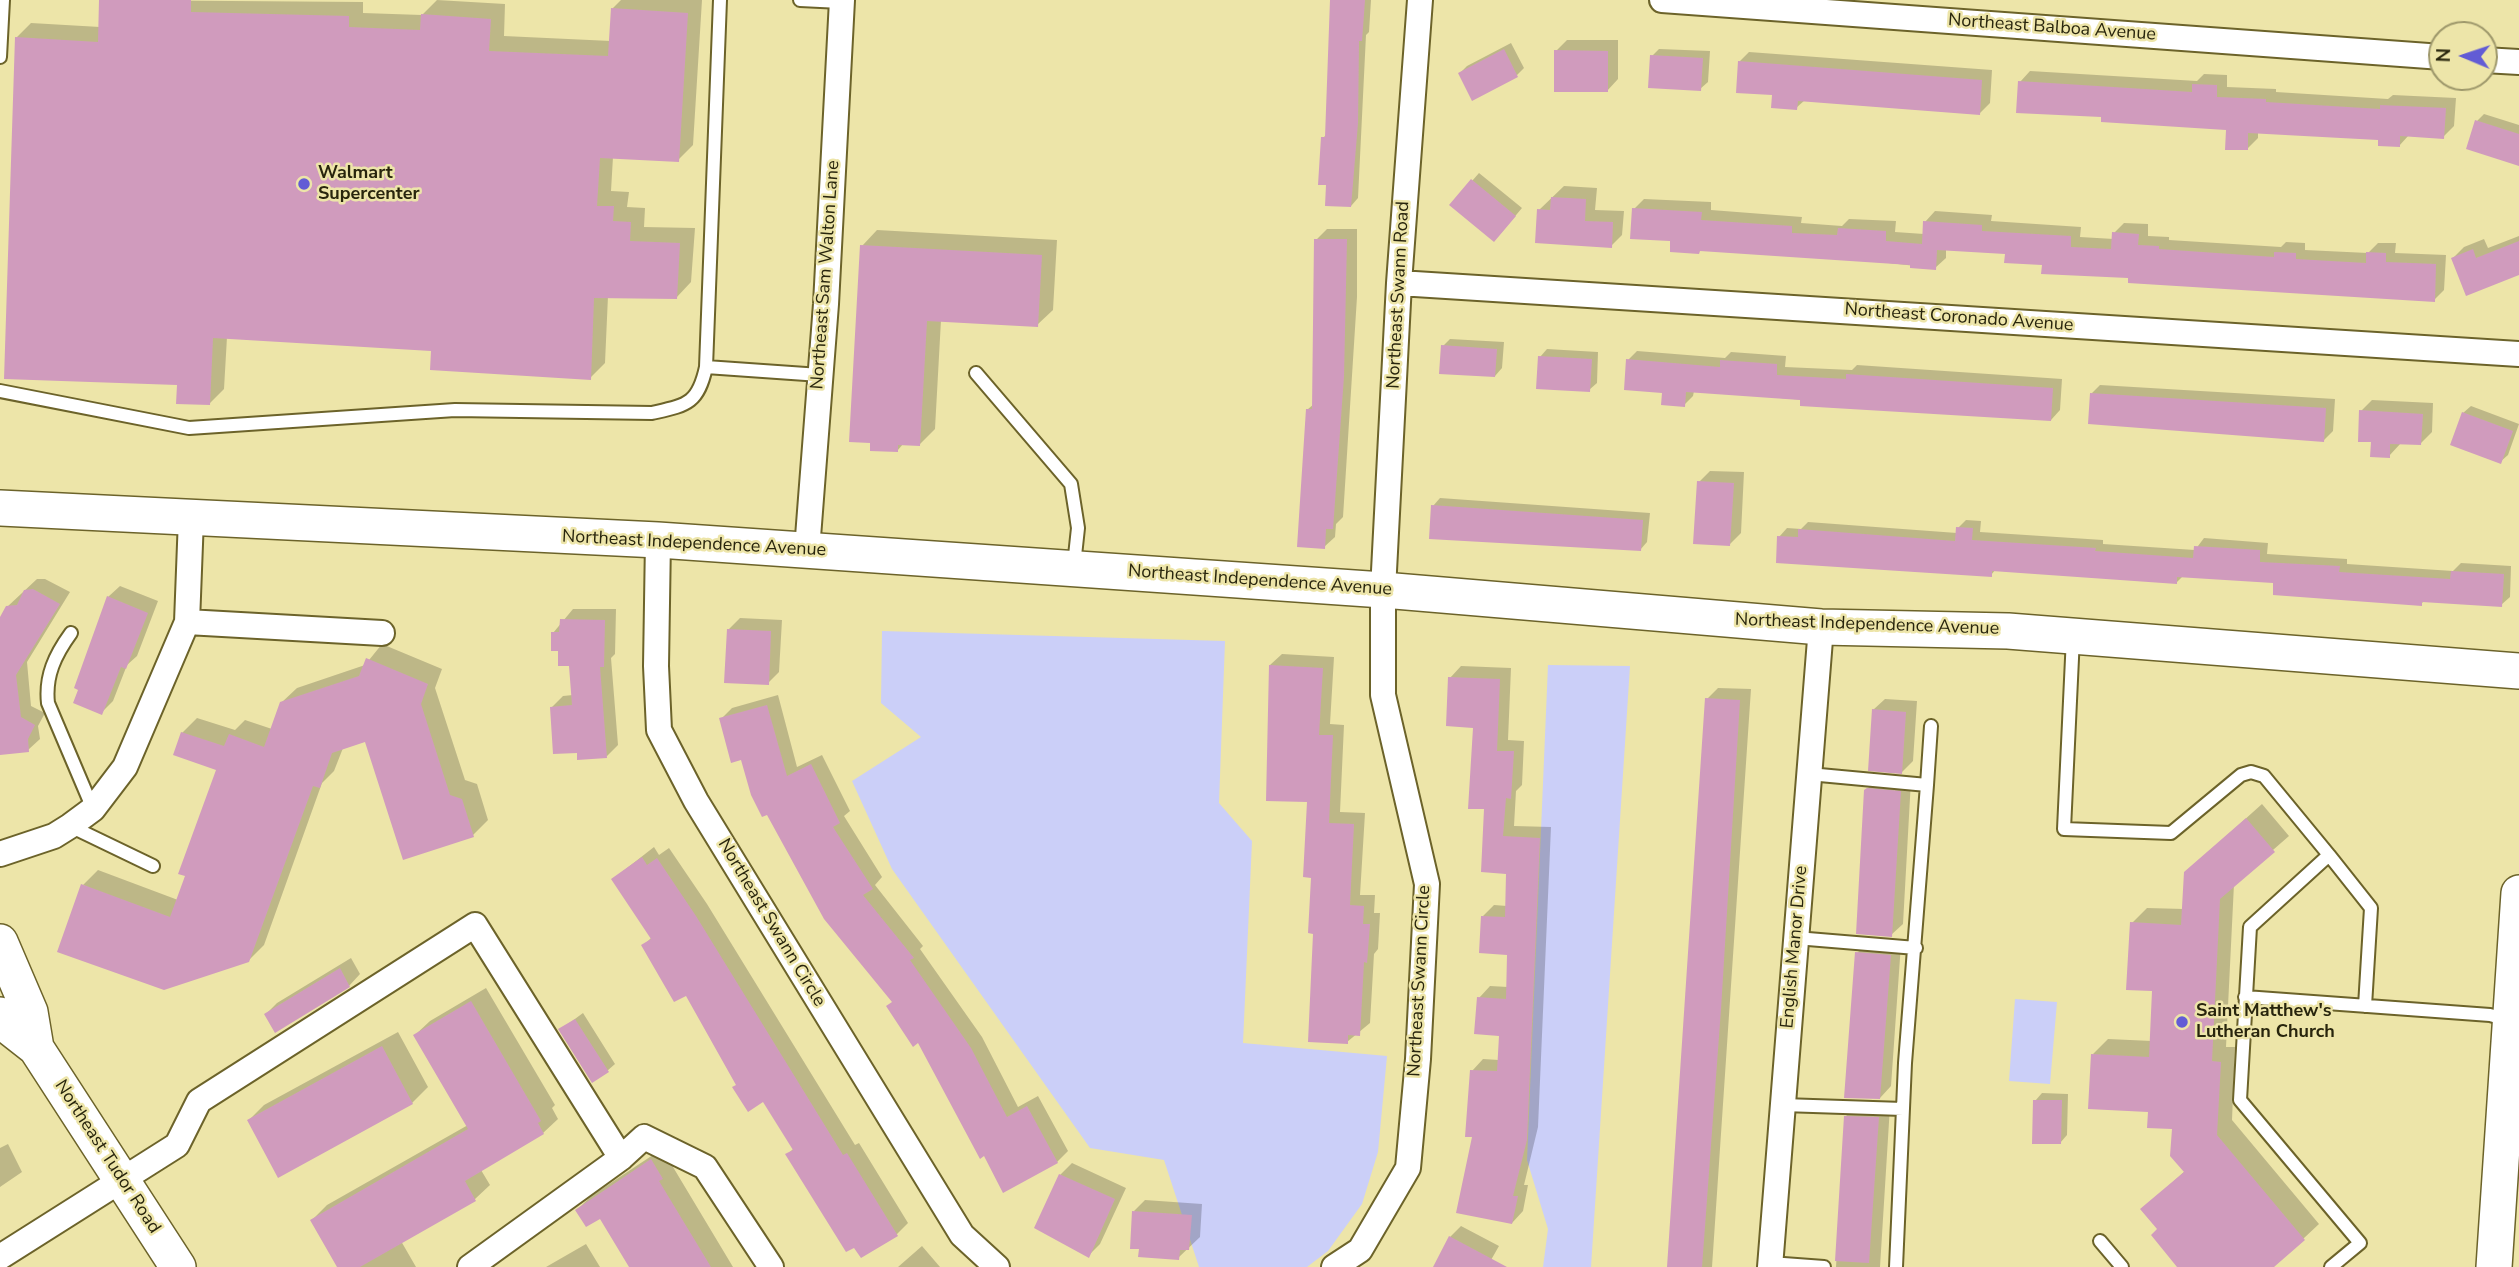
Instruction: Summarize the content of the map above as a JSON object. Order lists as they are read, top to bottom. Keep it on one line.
{"streets":{"street":["Northeast Balboa Avenue","Northeast Sam Walton Lane","Northeast Swann Road","Northeast Coronado Avenue","Northeast Independence Avenue","Northeast Swann Circle","English Manor Drive","Northeast Tudor Road"]},"crossings":[["Northeast Sam Walton Lane","Northeast Independence Avenue"],["Northeast Swann Road","Northeast Coronado Avenue"],["Northeast Swann Road","Northeast Independence Avenue"],["Northeast Swann Road","Northeast Swann Circle"],["Northeast Independence Avenue","Northeast Swann Circle"],["Northeast Independence Avenue","English Manor Drive"]],"places":["Walmart Supercenter","Saint Matthew's Lutheran Church"],"north":"left"}
